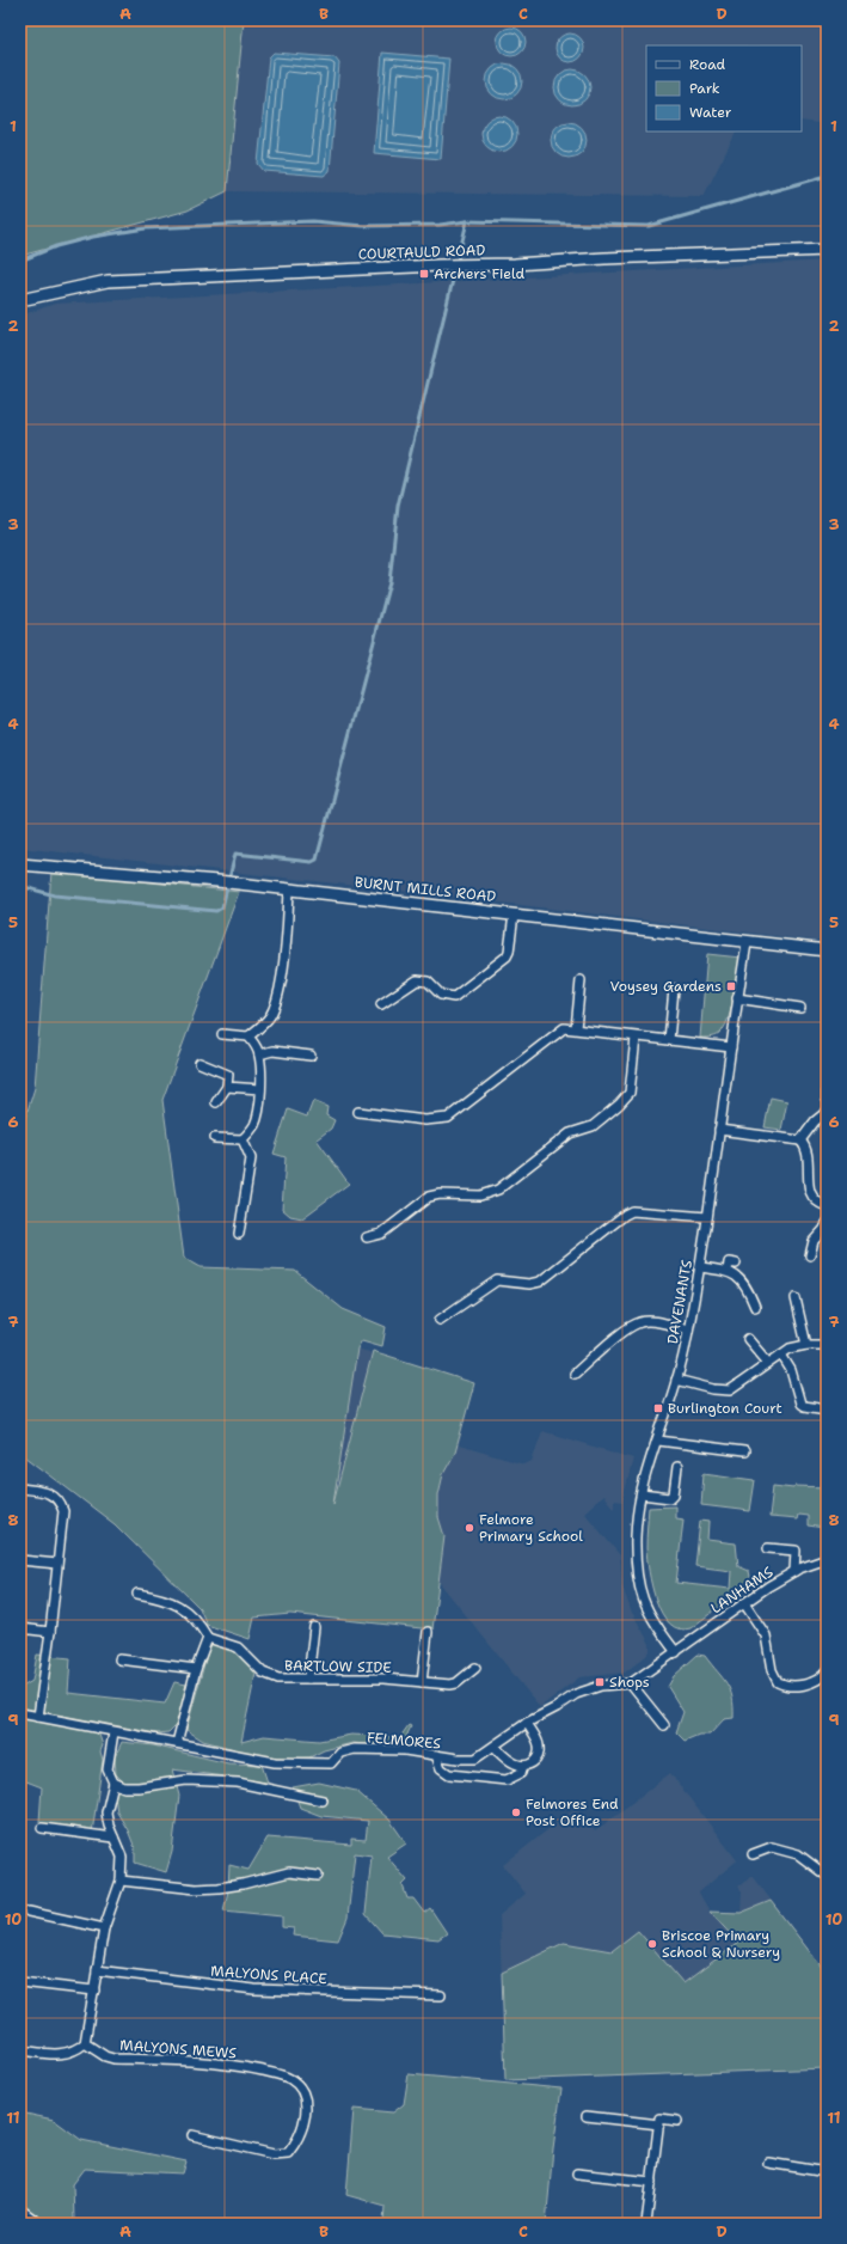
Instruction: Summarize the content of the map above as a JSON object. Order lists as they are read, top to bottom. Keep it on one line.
{"streets":{"street":["COURTAULD ROAD","BURNT MILLS ROAD","DAVENANTS","LANHAMS","BARTLOW SIDE","FELMORES","MALYONS PLACE","MALYONS MEWS"]},"crossings":[["BURNT MILLS ROAD","DAVENANTS"],["DAVENANTS","LANHAMS"],["DAVENANTS","FELMORES"],["LANHAMS","FELMORES"]],"places":{"transit":["Archers Field","Voysey Gardens","Burlington Court","Shops"],"other":["Felmore Primary School","Felmores End Post Office","Briscoe Primary School & Nursery"]},"legend":["Road","Park","Water"],"grid":{"columns":["A","B","C","D"],"rows":["1","2","3","4","5","6","7","8","9","10","11"]}}
